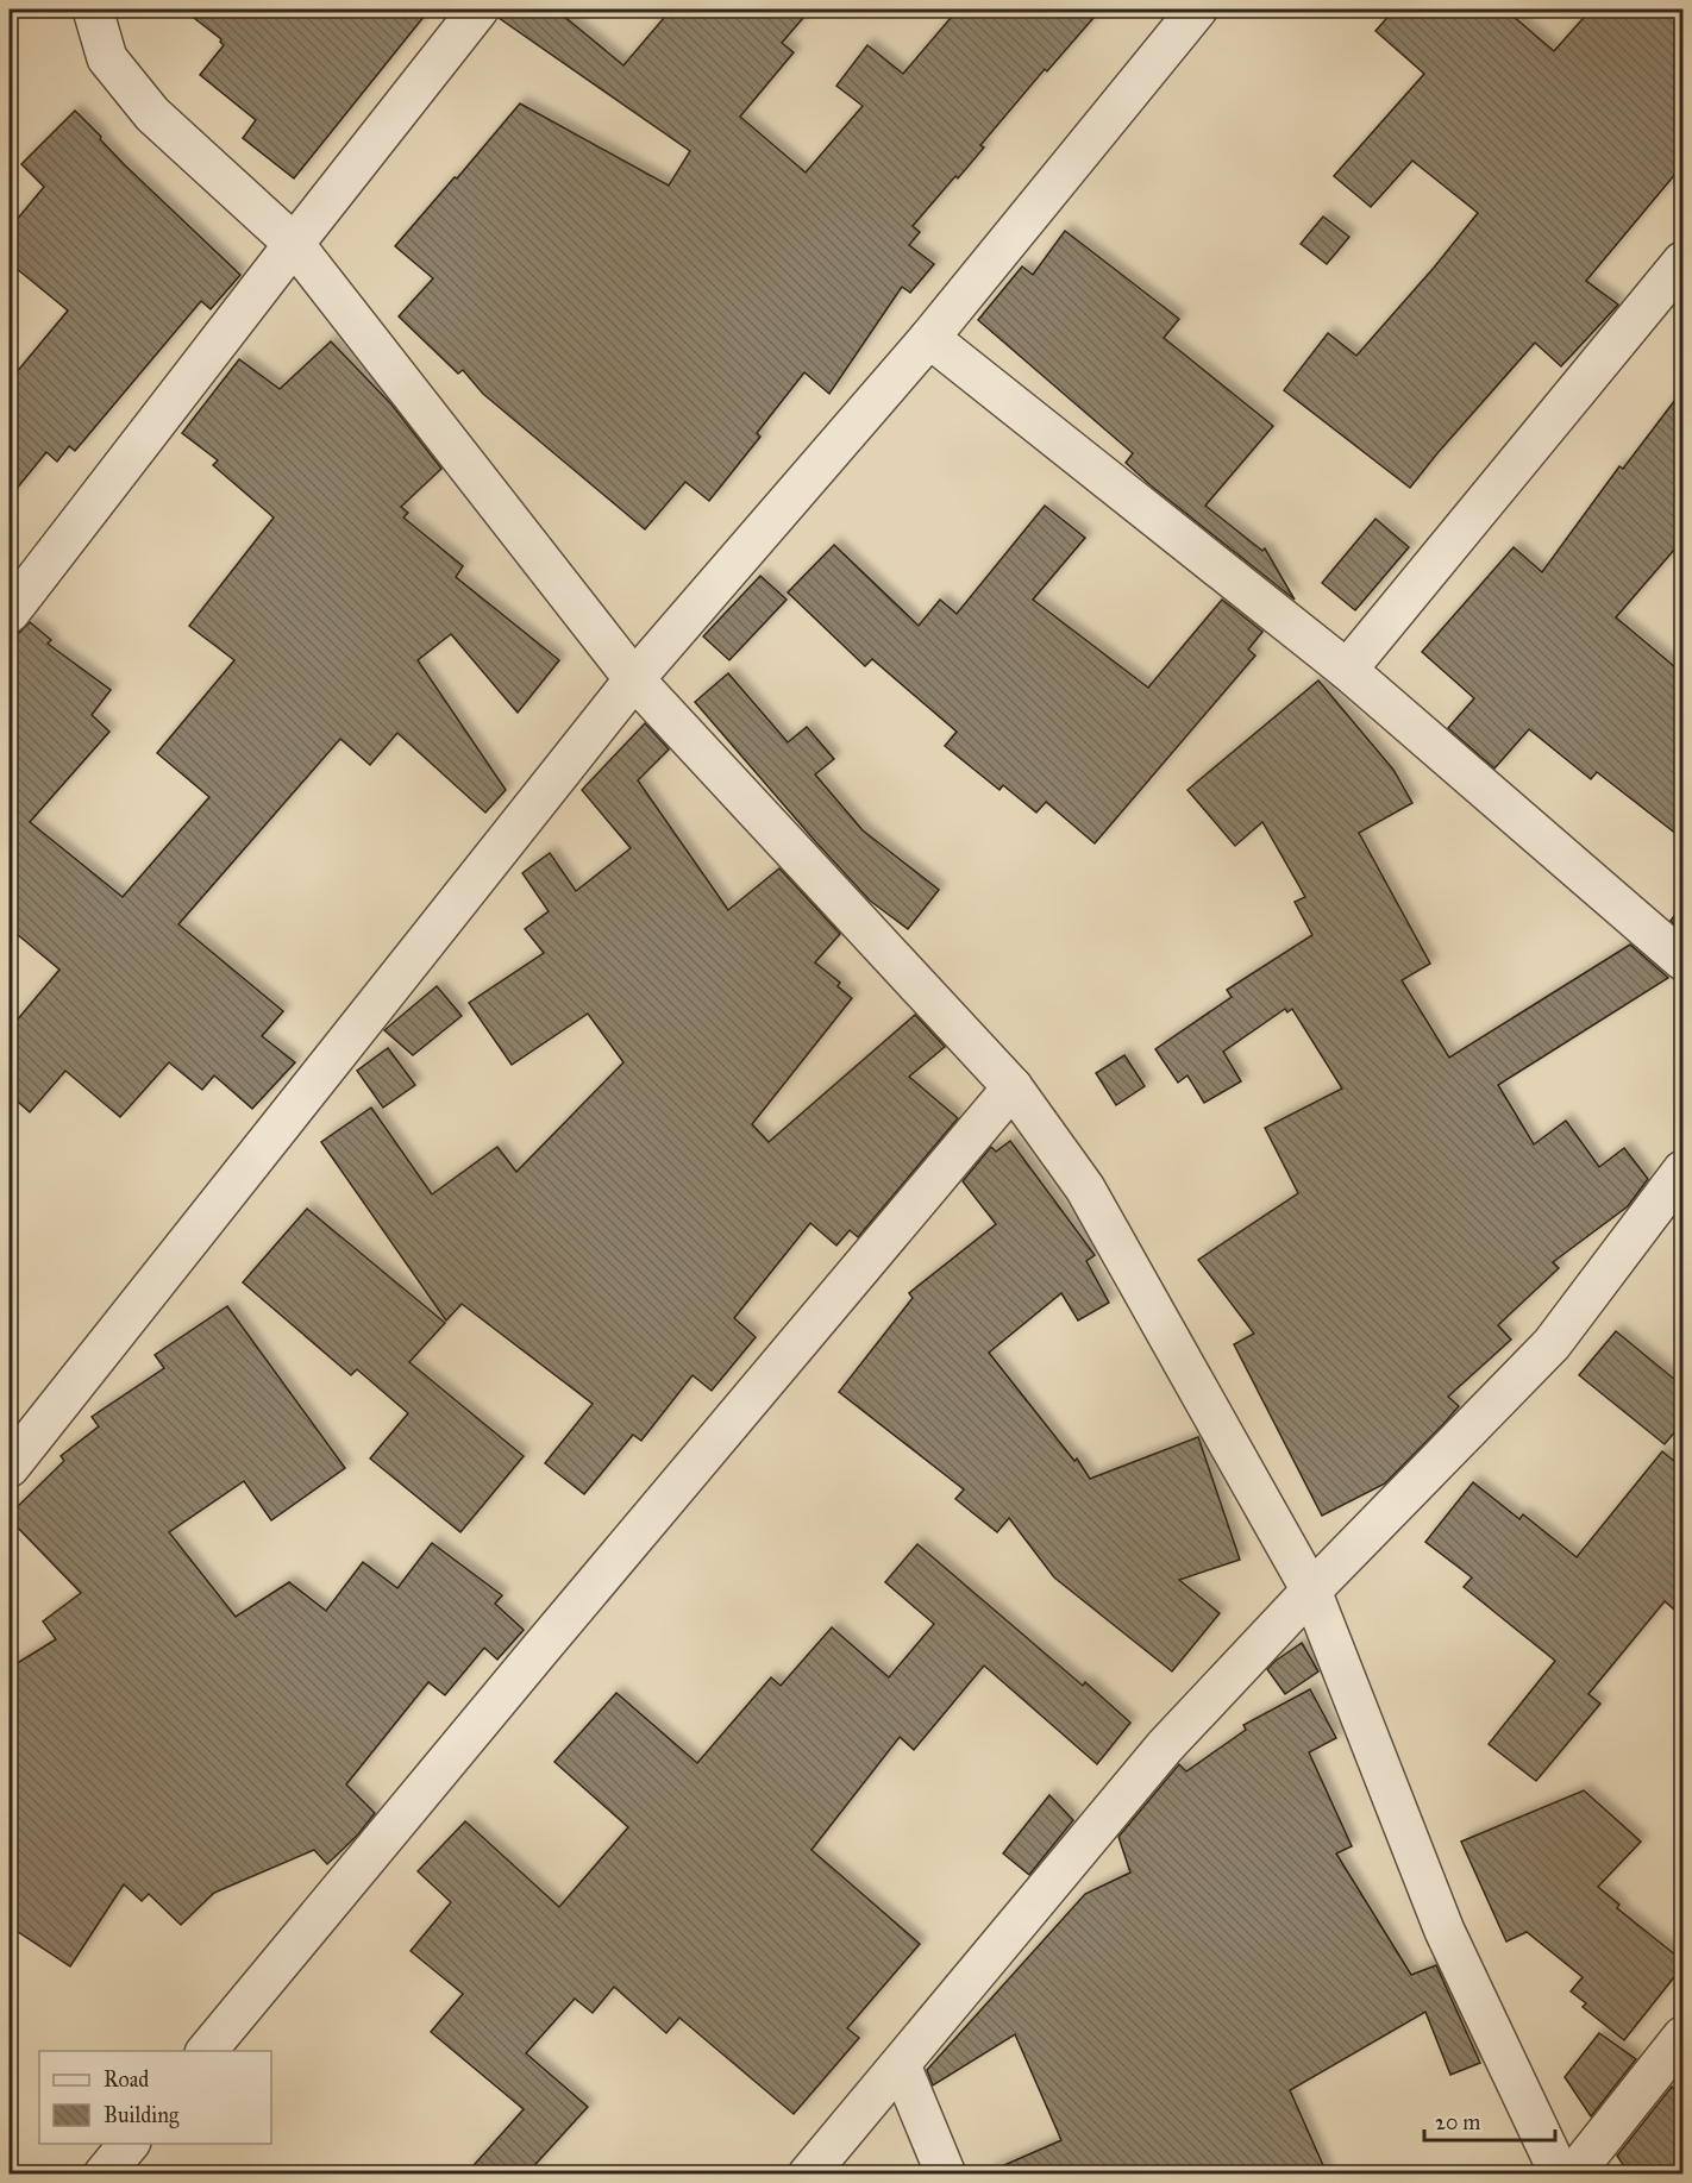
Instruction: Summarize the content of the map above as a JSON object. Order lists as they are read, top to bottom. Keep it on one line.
{"legend":["Road","Building"],"scale_bar":"20 m"}
